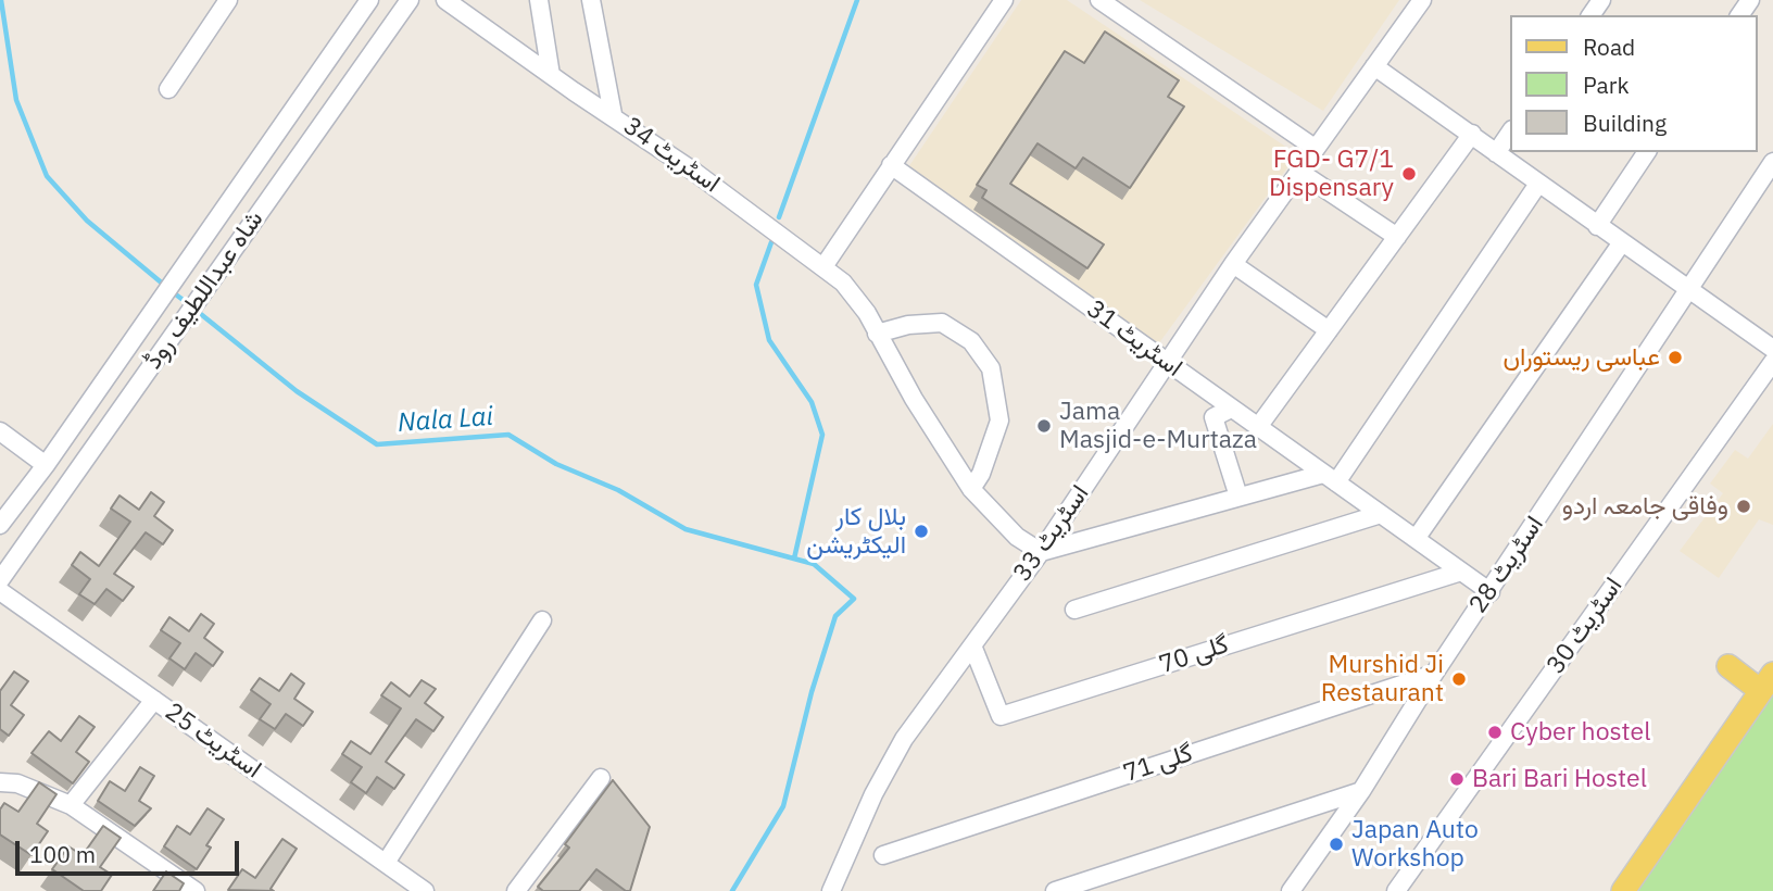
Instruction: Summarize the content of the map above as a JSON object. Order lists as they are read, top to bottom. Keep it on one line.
{"streets":{"street":["اسٹریٹ 34","شاہ عبداللطیف روڈ","اسٹریٹ 31","اسٹریٹ 33","اسٹریٹ 28","اسٹریٹ 30","گلی 70","اسٹریٹ 25","گلی 71"]},"crossings":[["اسٹریٹ 34","اسٹریٹ 33"],["اسٹریٹ 31","اسٹریٹ 33"],["اسٹریٹ 31","اسٹریٹ 28"],["اسٹریٹ 31","گلی 70"],["اسٹریٹ 33","گلی 70"],["اسٹریٹ 28","گلی 71"]],"water":["Nala Lai"],"places":["FGD- G7/1 Dispensary","عباسی ریستوراں","Jama Masjid-e-Murtaza","وفاقی جامعہ اردو","بلال کار الیکٹریشن","Murshid Ji Restaurant","Cyber hostel","Bari Bari Hostel","Japan Auto Workshop"],"legend":["Road","Park","Building"],"scale_bar":"100 m"}
